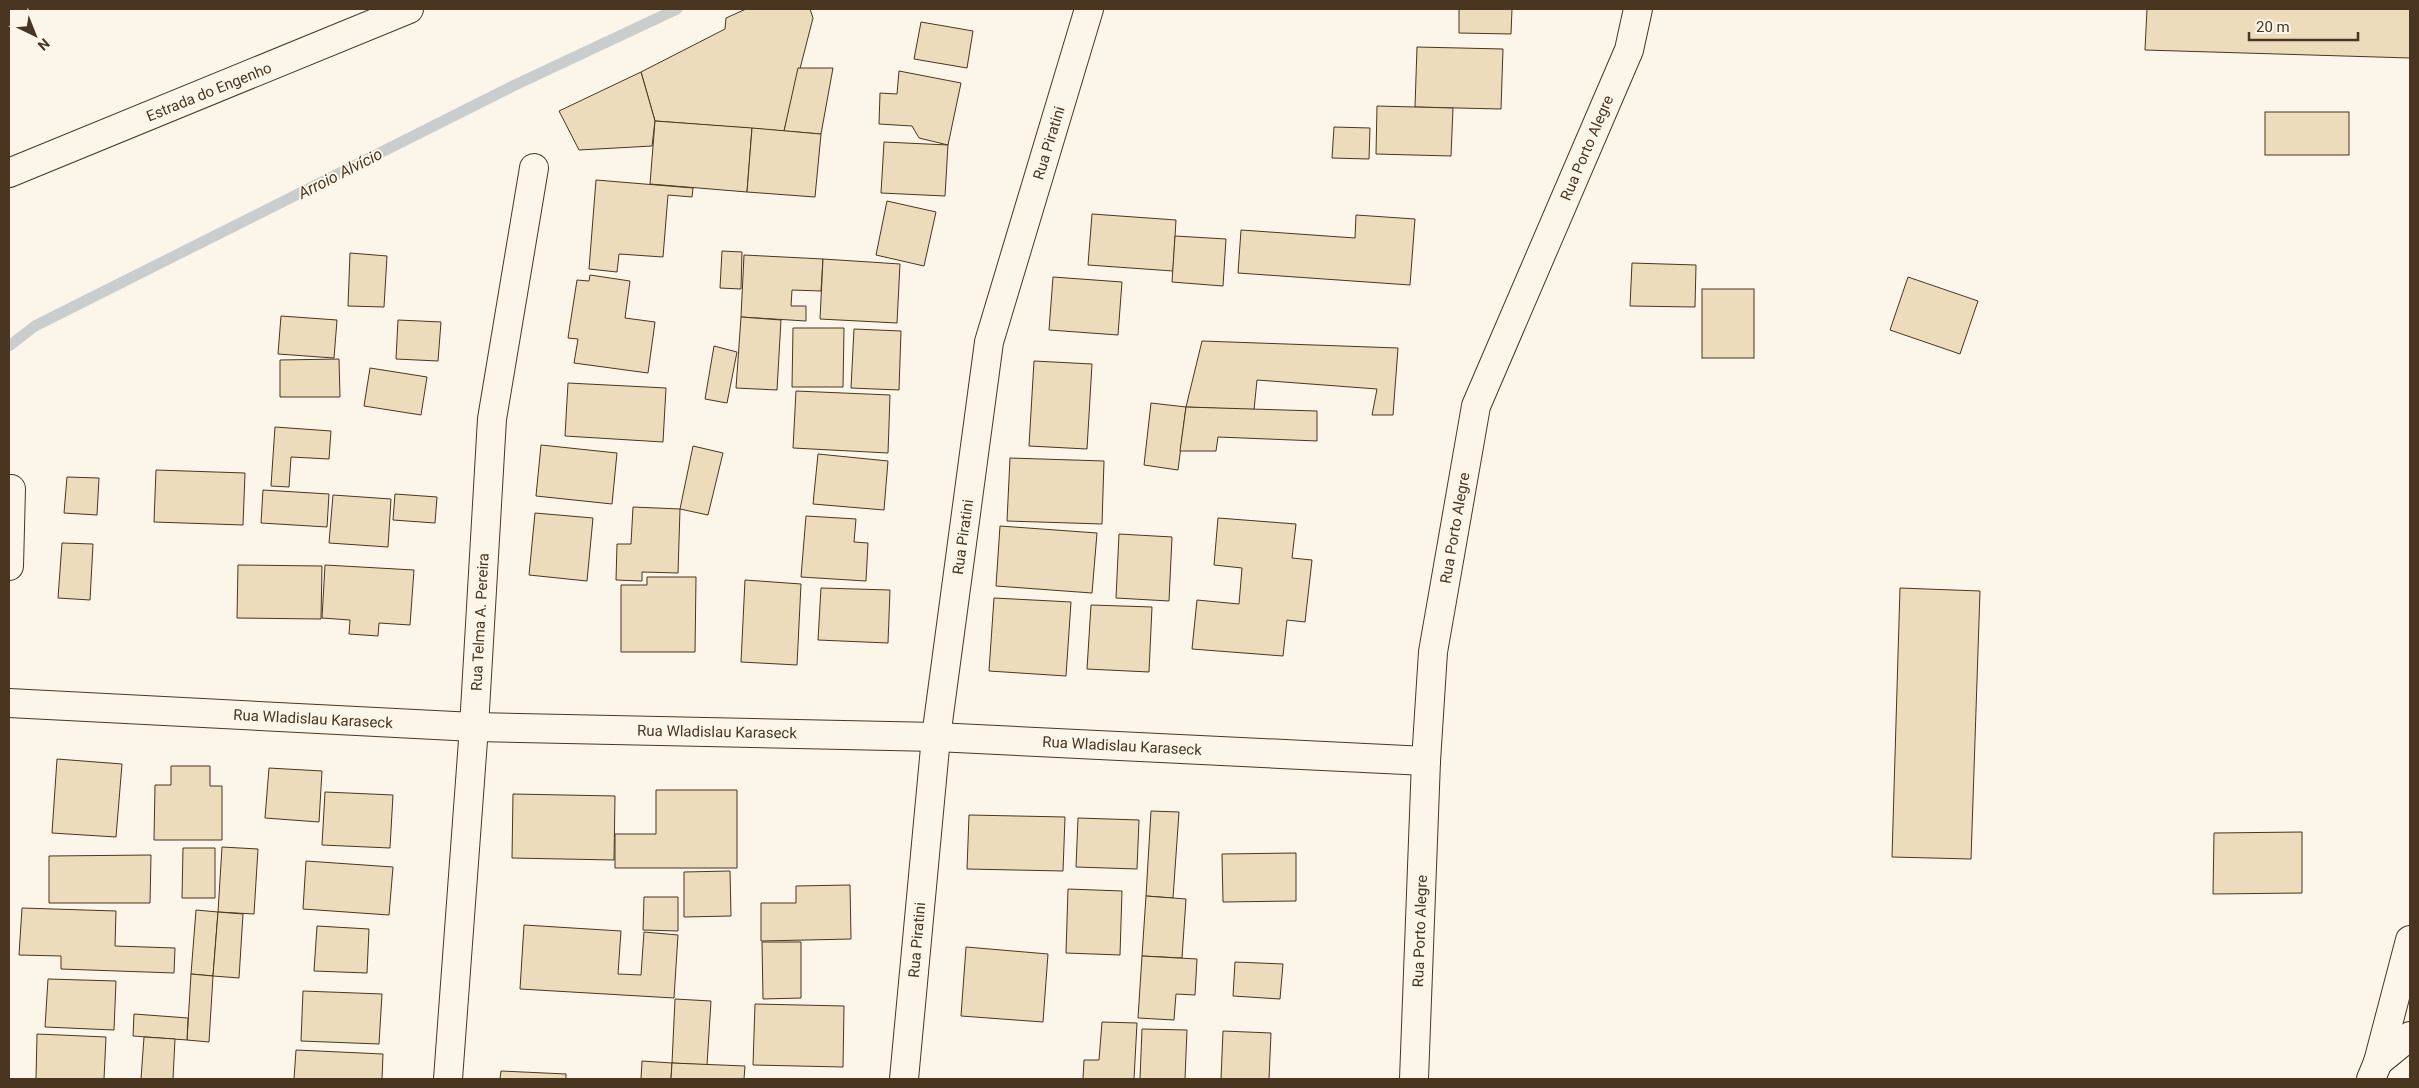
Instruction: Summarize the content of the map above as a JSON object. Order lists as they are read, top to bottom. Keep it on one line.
{"streets":{"main road":["Estrada do Engenho","Rua Piratini","Rua Porto Alegre","Rua Telma A. Pereira","Rua Wladislau Karaseck"]},"crossings":[["Rua Piratini","Rua Wladislau Karaseck"],["Rua Porto Alegre","Rua Wladislau Karaseck"],["Rua Telma A. Pereira","Rua Wladislau Karaseck"]],"water":["Arroio Alvício"],"scale_bar":"20 m","north":"bottom right"}
